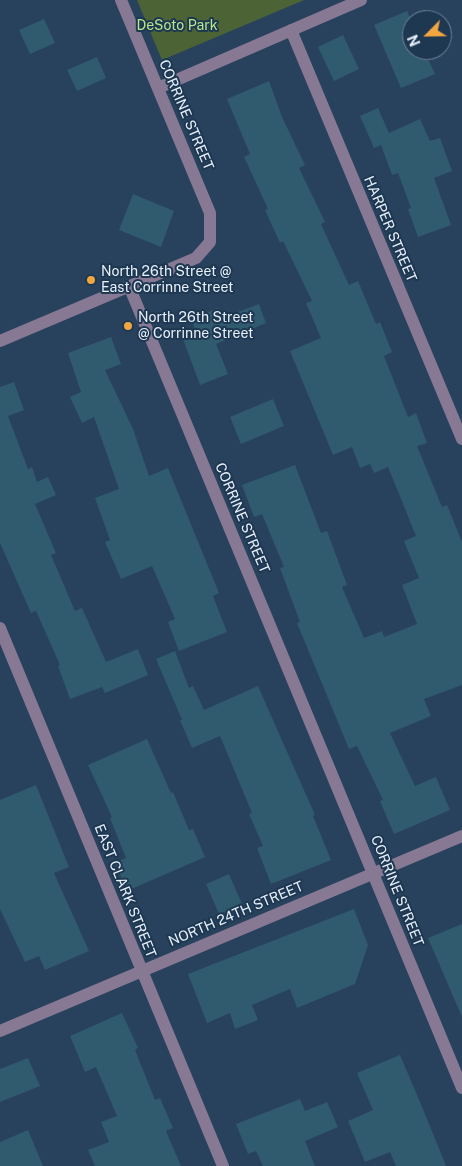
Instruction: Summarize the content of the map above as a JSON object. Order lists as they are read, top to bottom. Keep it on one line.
{"streets":{"street":["CORRINE STREET","HARPER STREET","EAST CLARK STREET","NORTH 24TH STREET"]},"crossings":[["CORRINE STREET","NORTH 24TH STREET"],["EAST CLARK STREET","NORTH 24TH STREET"]],"parks":["DeSoto Park"],"places":["North 26th Street @ East Corrinne Street","North 26th Street @ Corrinne Street"],"north":"bottom left"}
